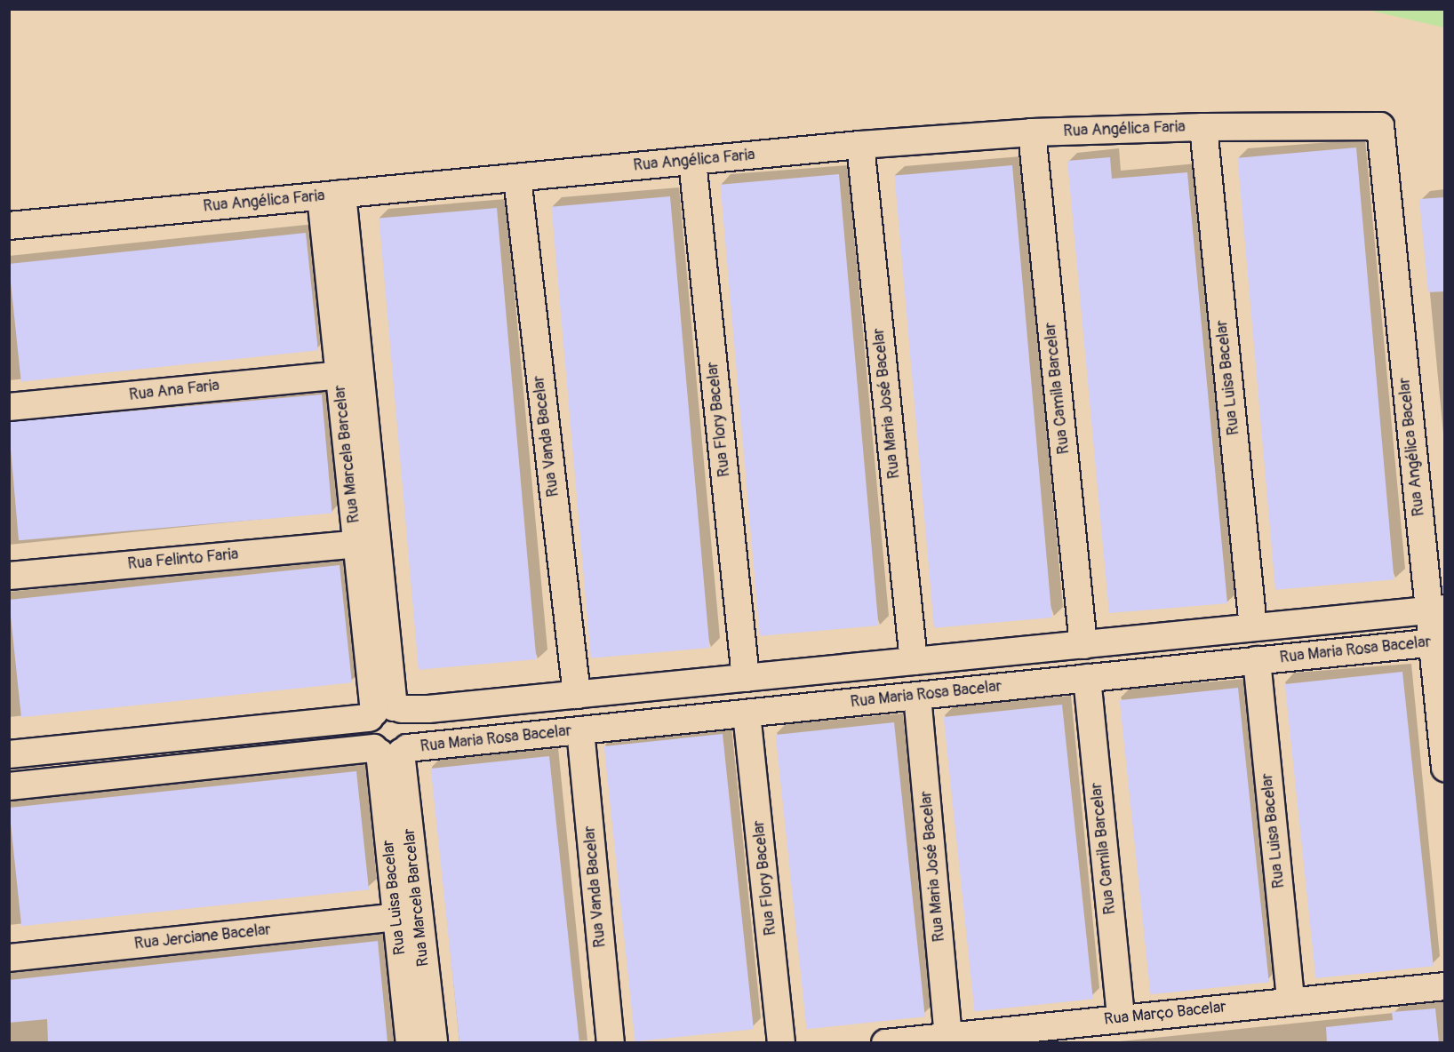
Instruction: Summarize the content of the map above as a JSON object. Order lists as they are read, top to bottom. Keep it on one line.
{"streets":{"street":["Rua Angélica Faria","Rua Luisa Bacelar","Rua Camila Barcelar","Rua Ana Faria","Rua Maria José Bacelar","Rua Flory Bacelar","Rua Vanda Bacelar","Rua Angélica Bacelar","Rua Marcela Barcelar","Rua Felinto Faria","Rua Maria Rosa Bacelar","Rua Jerciane Bacelar","Rua Março Bacelar"]},"crossings":[["Rua Angélica Faria","Rua Luisa Bacelar"],["Rua Angélica Faria","Rua Camila Barcelar"],["Rua Angélica Faria","Rua Maria José Bacelar"],["Rua Angélica Faria","Rua Flory Bacelar"],["Rua Angélica Faria","Rua Vanda Bacelar"],["Rua Angélica Faria","Rua Angélica Bacelar"],["Rua Angélica Faria","Rua Marcela Barcelar"],["Rua Luisa Bacelar","Rua Marcela Barcelar"],["Rua Luisa Bacelar","Rua Maria Rosa Bacelar"],["Rua Luisa Bacelar","Rua Jerciane Bacelar"],["Rua Luisa Bacelar","Rua Março Bacelar"],["Rua Camila Barcelar","Rua Maria Rosa Bacelar"],["Rua Camila Barcelar","Rua Março Bacelar"],["Rua Ana Faria","Rua Marcela Barcelar"],["Rua Maria José Bacelar","Rua Maria Rosa Bacelar"],["Rua Maria José Bacelar","Rua Março Bacelar"],["Rua Flory Bacelar","Rua Maria Rosa Bacelar"],["Rua Vanda Bacelar","Rua Maria Rosa Bacelar"],["Rua Angélica Bacelar","Rua Maria Rosa Bacelar"],["Rua Marcela Barcelar","Rua Felinto Faria"],["Rua Marcela Barcelar","Rua Maria Rosa Bacelar"]]}
